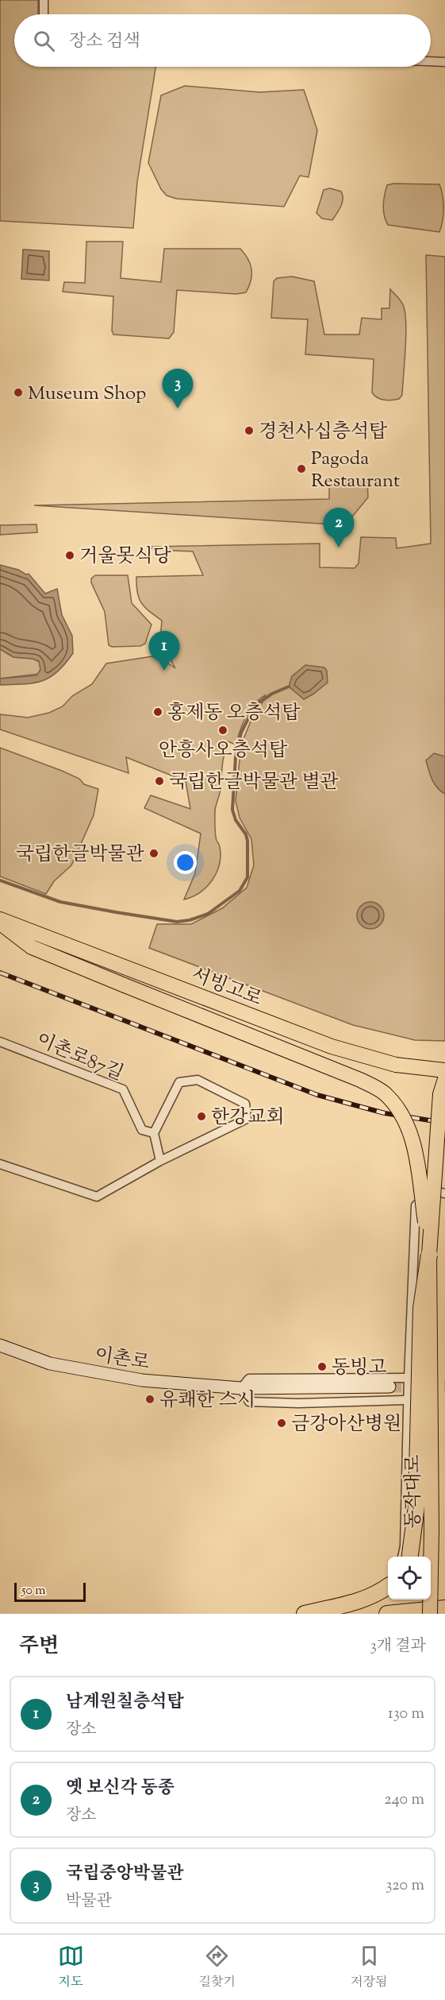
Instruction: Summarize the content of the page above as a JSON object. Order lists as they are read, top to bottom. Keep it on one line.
{"streets":{"main road":["서빙고로","동작대로"],"street":["이촌로87길","이촌로"]},"places":["Museum Shop","경천사십층석탑","Pagoda Restaurant","거울못식당","홍제동 오층석탑","안흥사오층석탑","국립한글박물관 별관","국립한글박물관","한강교회","동빙고","유쾌한 스시","금강아산병원"],"scale_bar":"50 m","page":{"search":"장소 검색","pins":["3","2","1"],"scale":"50 m","heading":["주변","3개 결과"],"list":[{"mark":"1","name":"남계원칠층석탑","note":"장소","value":"130 m"},{"mark":"2","name":"옛 보신각 동종","note":"장소","value":"240 m"},{"mark":"3","name":"국립중앙박물관","note":"박물관","value":"320 m"}],"nav":["지도","길찾기","저장됨"]}}
